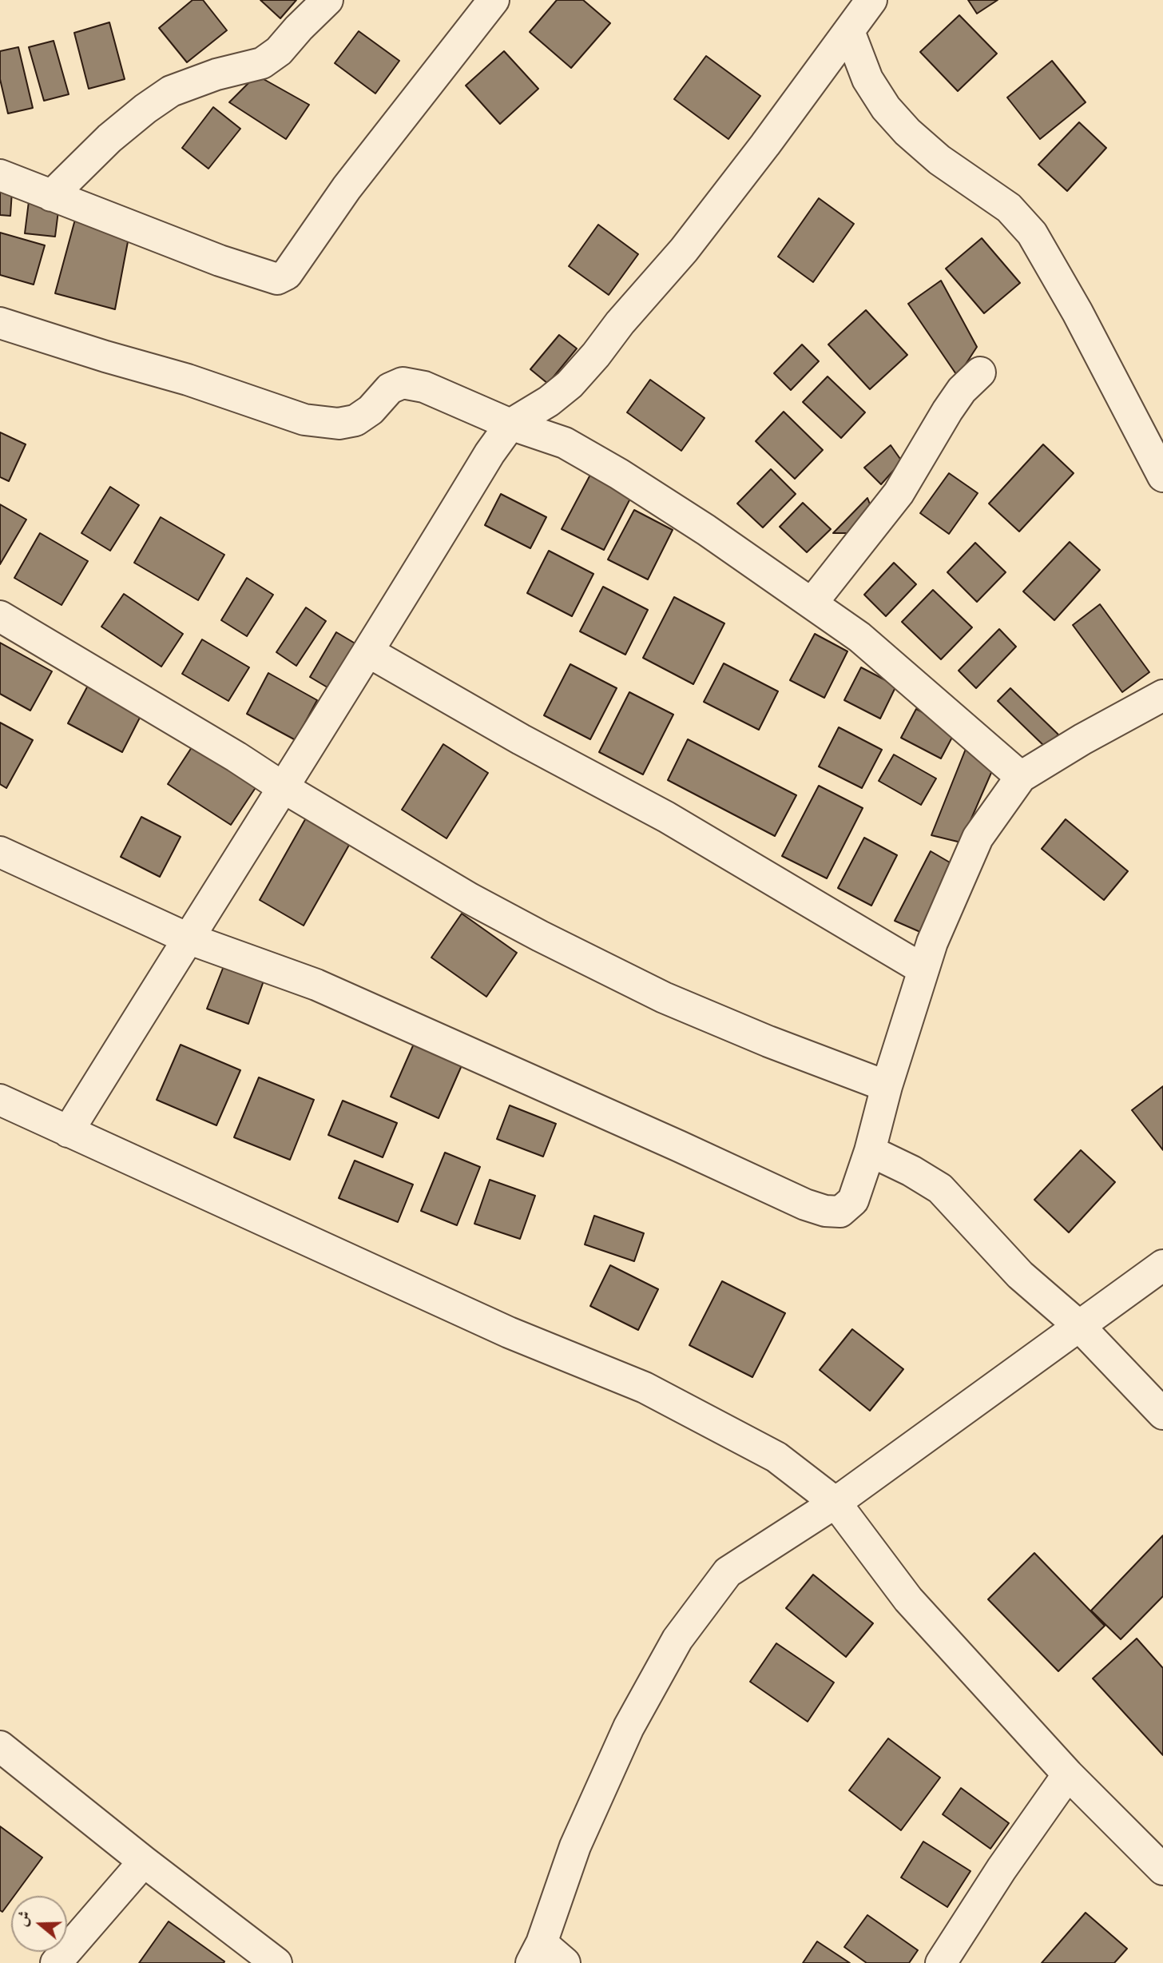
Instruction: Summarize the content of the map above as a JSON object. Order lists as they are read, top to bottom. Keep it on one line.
{"north":"left"}
